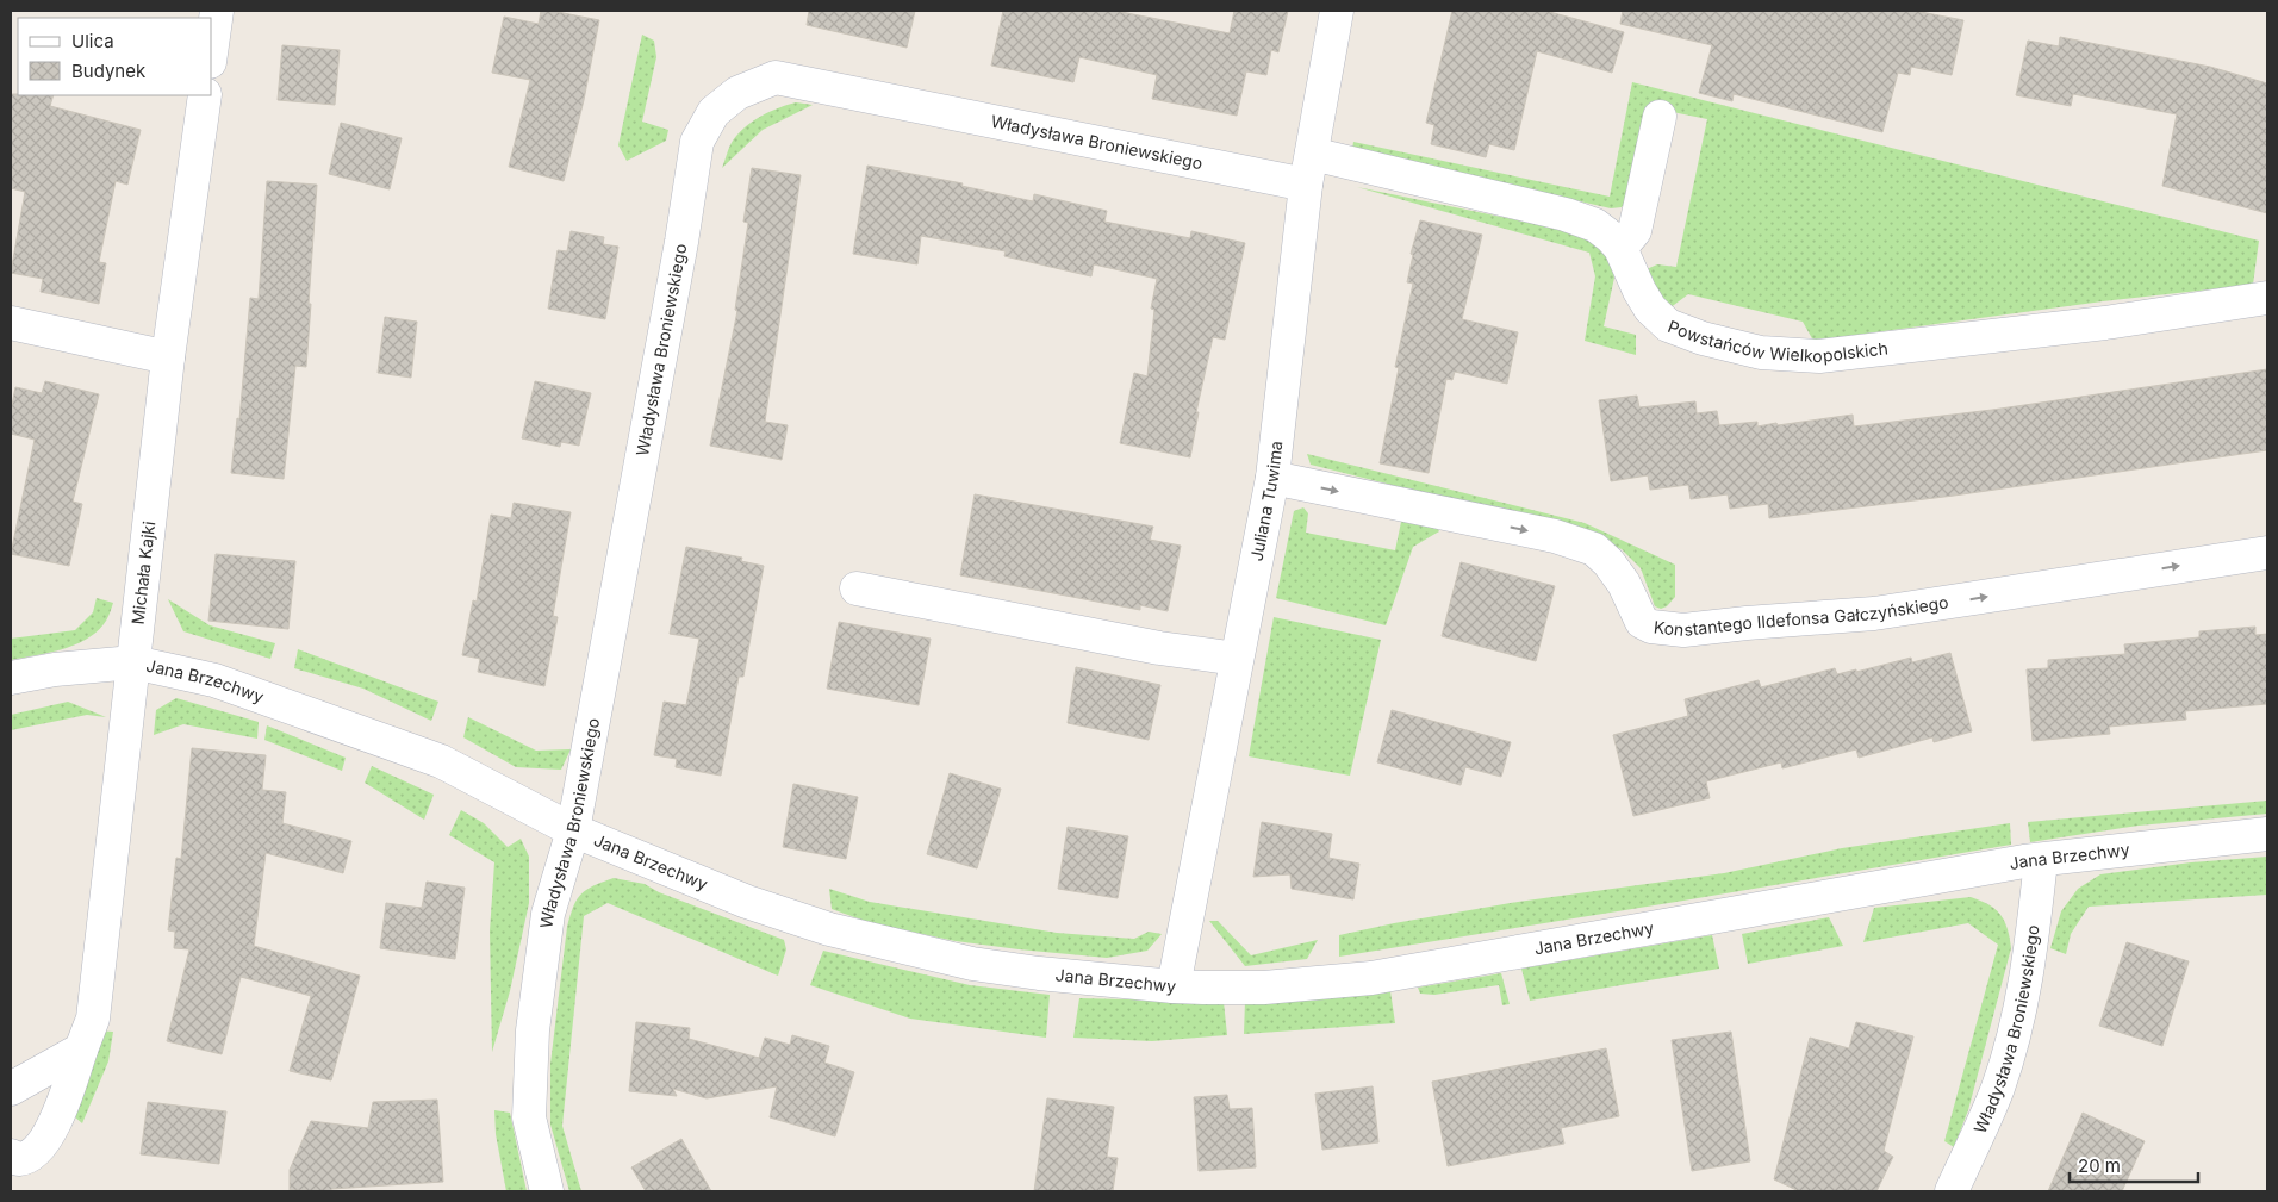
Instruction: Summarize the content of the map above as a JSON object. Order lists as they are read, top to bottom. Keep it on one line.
{"streets":{"street":["Władysława Broniewskiego","Powstańców Wielkopolskich","Juliana Tuwima","Michała Kajki","Konstantego Ildefonsa Gałczyńskiego","Jana Brzechwy"]},"crossings":[["Władysława Broniewskiego","Powstańców Wielkopolskich"],["Władysława Broniewskiego","Juliana Tuwima"],["Władysława Broniewskiego","Jana Brzechwy"],["Powstańców Wielkopolskich","Juliana Tuwima"],["Juliana Tuwima","Konstantego Ildefonsa Gałczyńskiego"],["Juliana Tuwima","Jana Brzechwy"],["Michała Kajki","Jana Brzechwy"]],"one_way":["Konstantego Ildefonsa Gałczyńskiego"],"legend":["Ulica","Budynek"],"scale_bar":"20 m"}
